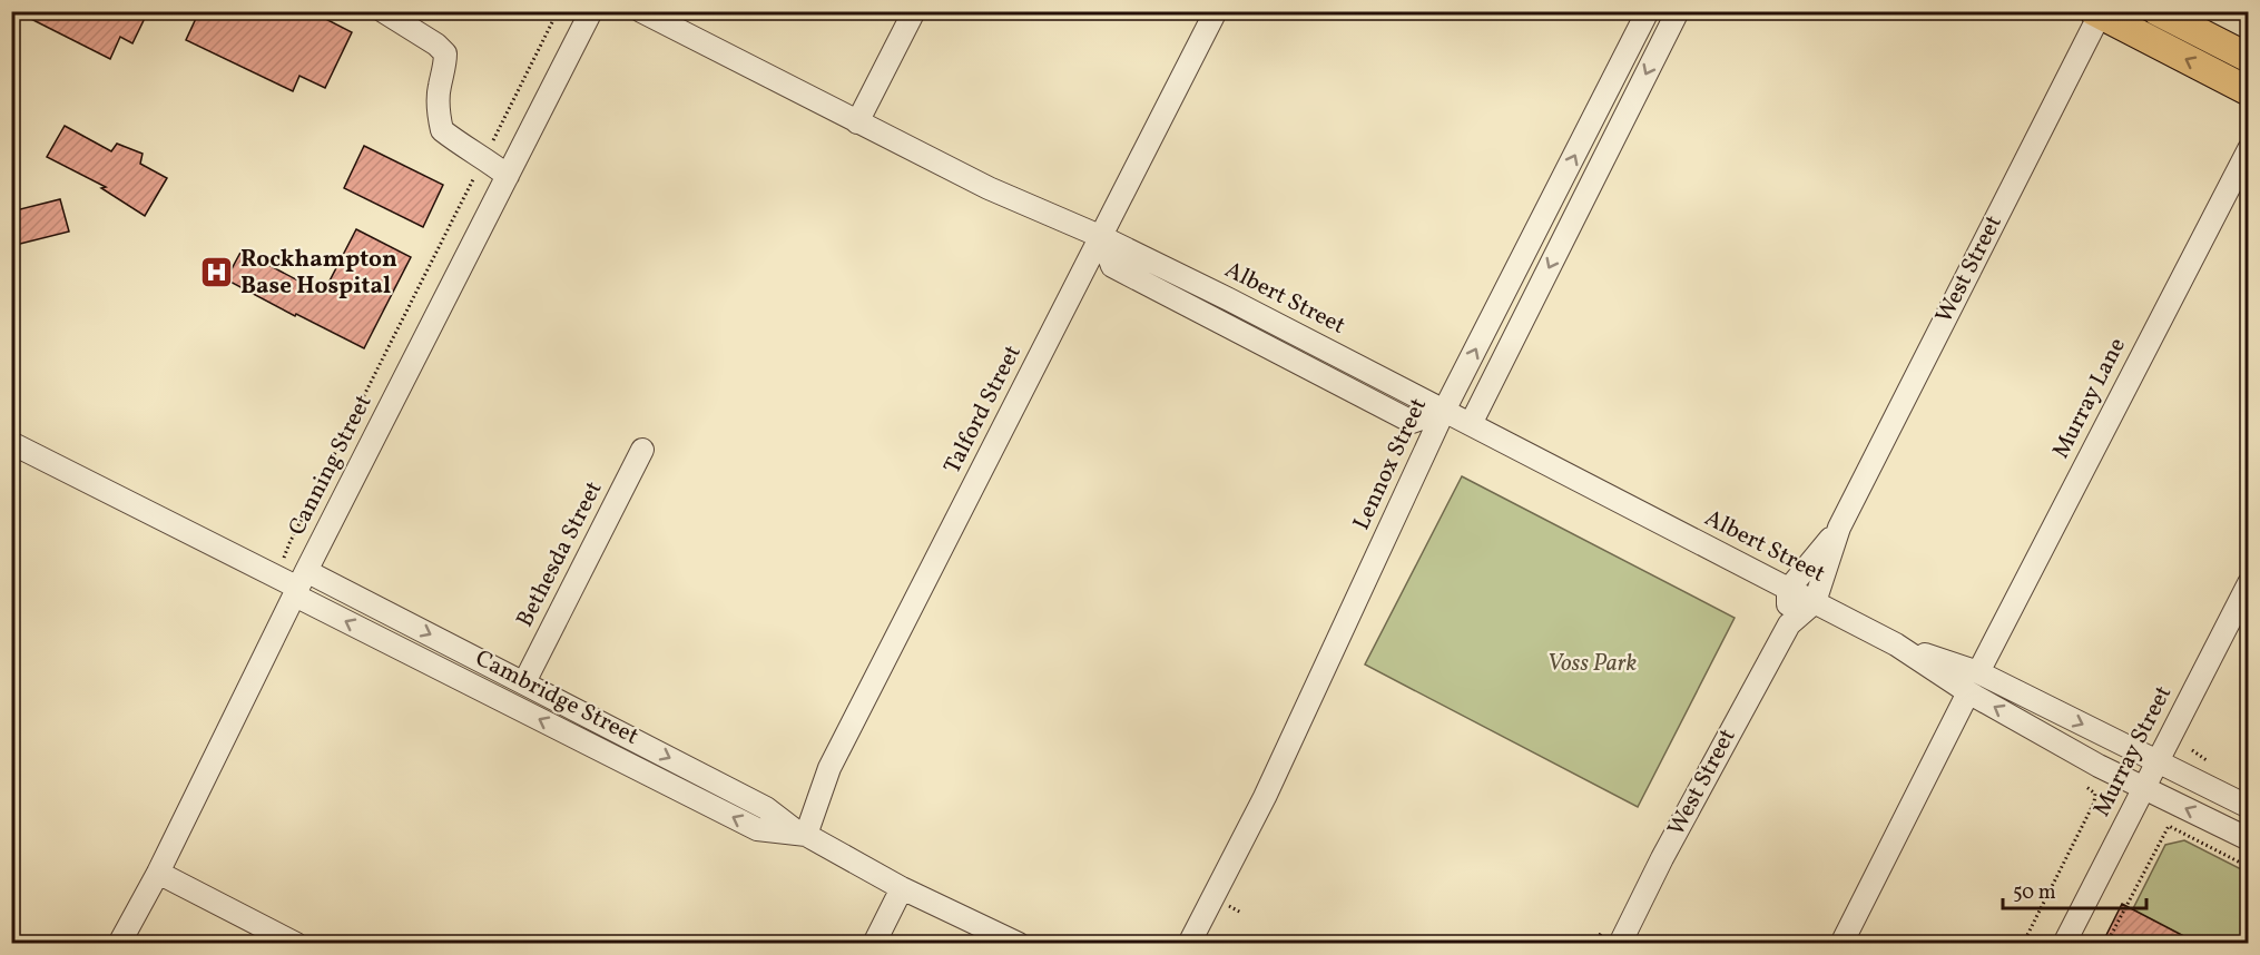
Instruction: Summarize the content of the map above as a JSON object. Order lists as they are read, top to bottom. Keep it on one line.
{"streets":{"street":["West Street","Albert Street","Murray Lane","Talford Street","Lennox Street","Canning Street","Bethesda Street","Cambridge Street","Murray Street"]},"crossings":[["West Street","Albert Street"],["Albert Street","Murray Lane"],["Albert Street","Talford Street"],["Albert Street","Lennox Street"],["Albert Street","Murray Street"],["Talford Street","Cambridge Street"],["Canning Street","Cambridge Street"],["Bethesda Street","Cambridge Street"]],"parks":["Voss Park"],"places":{"hospital":["Rockhampton Base Hospital"]},"scale_bar":"50 m"}
